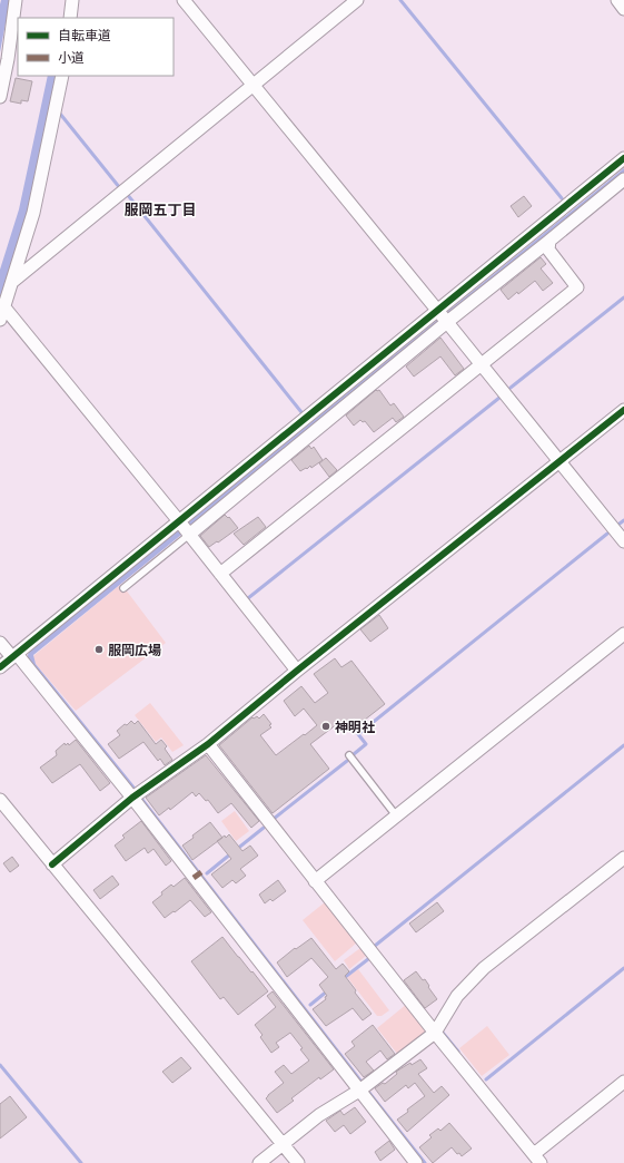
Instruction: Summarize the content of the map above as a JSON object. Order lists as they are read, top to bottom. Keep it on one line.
{"districts":["服岡五丁目"],"places":["服岡広場","神明社"],"legend":["自転車道","小道"]}
